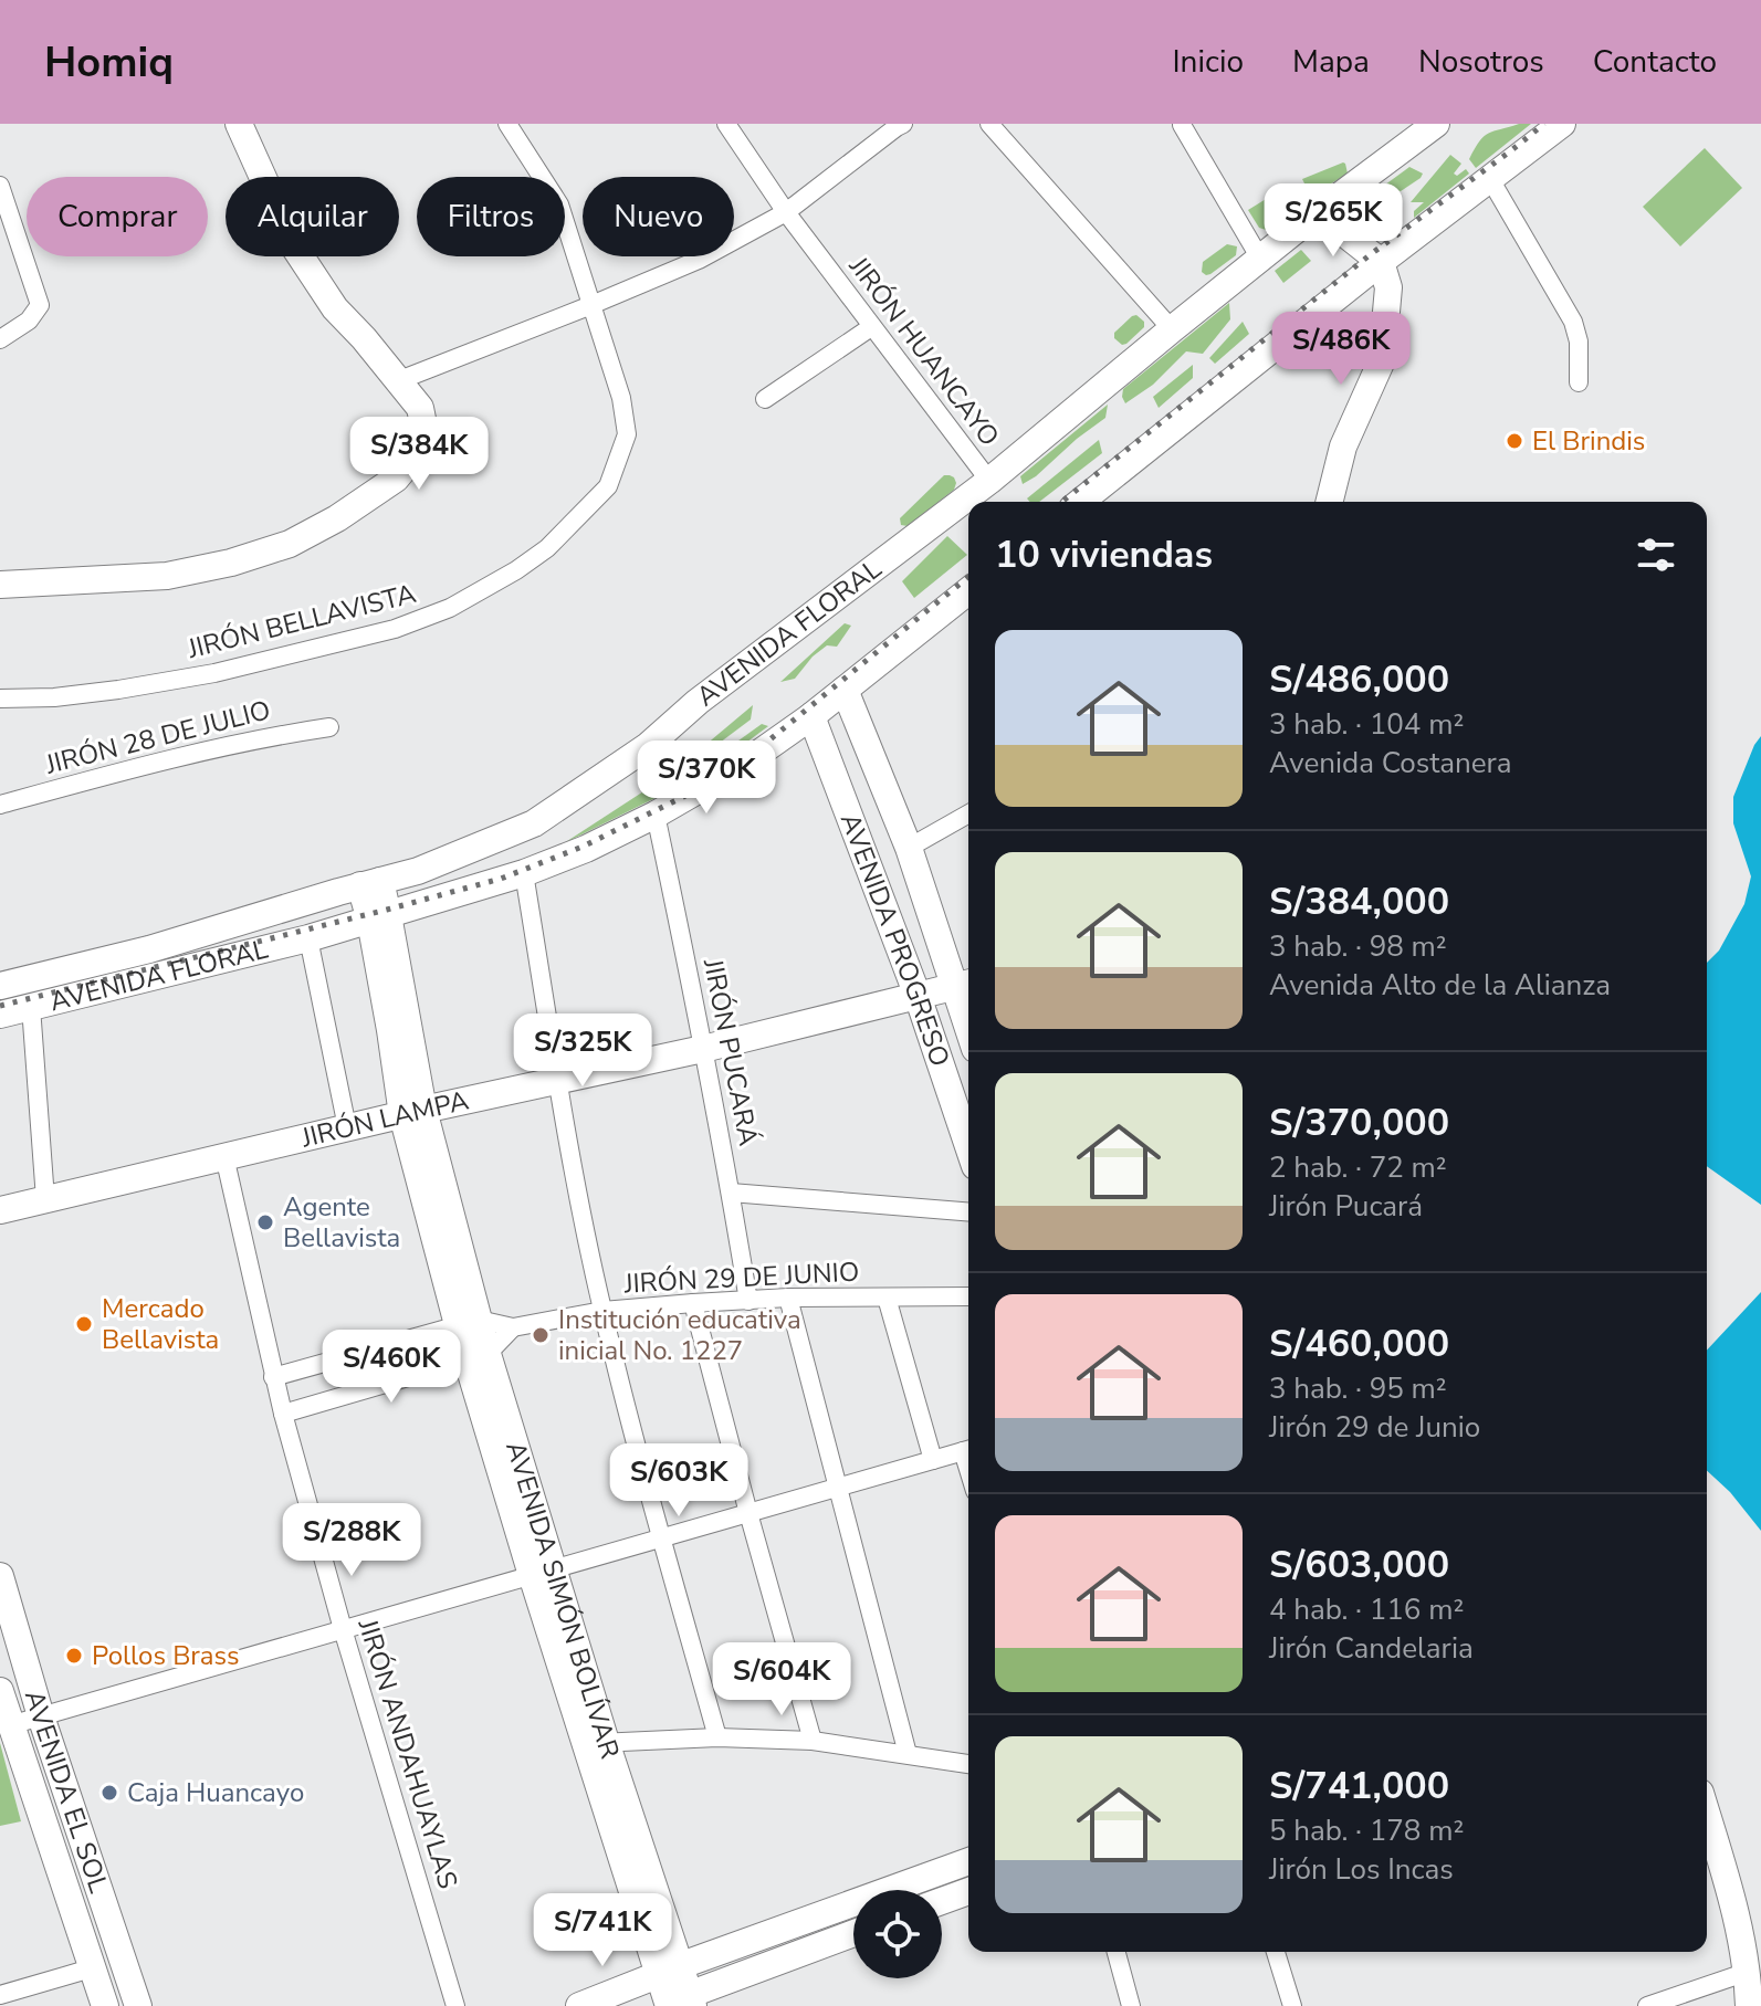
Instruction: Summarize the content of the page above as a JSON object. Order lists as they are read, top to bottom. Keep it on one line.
{"streets":{"street":["JIRÓN HUANCAYO","JIRÓN BELLAVISTA","AVENIDA FLORAL","JIRÓN 28 DE JULIO","AVENIDA PROGRESO","JIRÓN PUCARÁ","JIRÓN LAMPA","JIRÓN 29 DE JUNIO","AVENIDA SIMÓN BOLÍVAR","JIRÓN ANDAHUAYLAS","AVENIDA EL SOL"]},"crossings":[["JIRÓN HUANCAYO","AVENIDA FLORAL"],["AVENIDA FLORAL","AVENIDA PROGRESO"],["AVENIDA FLORAL","JIRÓN PUCARÁ"],["AVENIDA FLORAL","AVENIDA SIMÓN BOLÍVAR"],["AVENIDA PROGRESO","JIRÓN LAMPA"],["JIRÓN PUCARÁ","JIRÓN LAMPA"],["JIRÓN PUCARÁ","JIRÓN 29 DE JUNIO"],["JIRÓN LAMPA","AVENIDA SIMÓN BOLÍVAR"],["JIRÓN LAMPA","JIRÓN ANDAHUAYLAS"],["JIRÓN 29 DE JUNIO","AVENIDA SIMÓN BOLÍVAR"],["JIRÓN 29 DE JUNIO","JIRÓN ANDAHUAYLAS"]],"places":["El Brindis","Agente Bellavista","Mercado Bellavista","Institución educativa inicial No. 1227","Pollos Brass","Caja Huancayo"],"page":{"header":"Homiq","nav":["Inicio","Mapa","Nosotros","Contacto"],"chip":["Comprar","Alquilar","Filtros","Nuevo"],"price":["S/265K","S/486K","S/384K","S/370K","S/325K","S/460K","S/603K","S/288K","S/604K","S/741K"],"heading":"10 viviendas","list":[{"name":"S/486,000","note":"3 hab. · 104 m² · Avenida Costanera"},{"name":"S/384,000","note":"3 hab. · 98 m² · Avenida Alto de la Alianza"},{"name":"S/370,000","note":"2 hab. · 72 m² · Jirón Pucará"},{"name":"S/460,000","note":"3 hab. · 95 m² · Jirón 29 de Junio"},{"name":"S/603,000","note":"4 hab. · 116 m² · Jirón Candelaria"},{"name":"S/741,000","note":"5 hab. · 178 m² · Jirón Los Incas"}]}}
